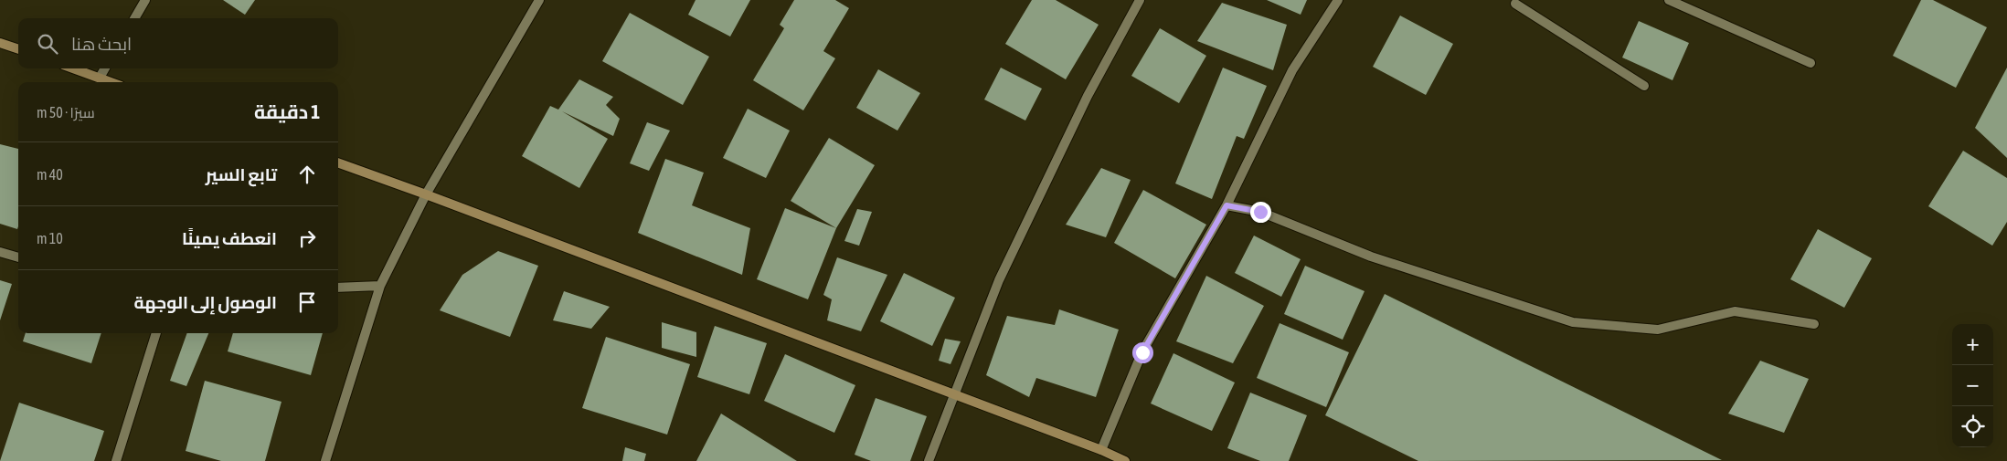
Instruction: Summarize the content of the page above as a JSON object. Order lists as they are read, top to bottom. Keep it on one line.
{"page":{"search":"ابحث هنا","heading":["1 دقيقة","سيرًا · 50 m"],"list":[["تابع السير","40 m"],["انعطف يمينًا","10 m"],"الوصول إلى الوجهة"],"map_buttons":["+","−"]}}
